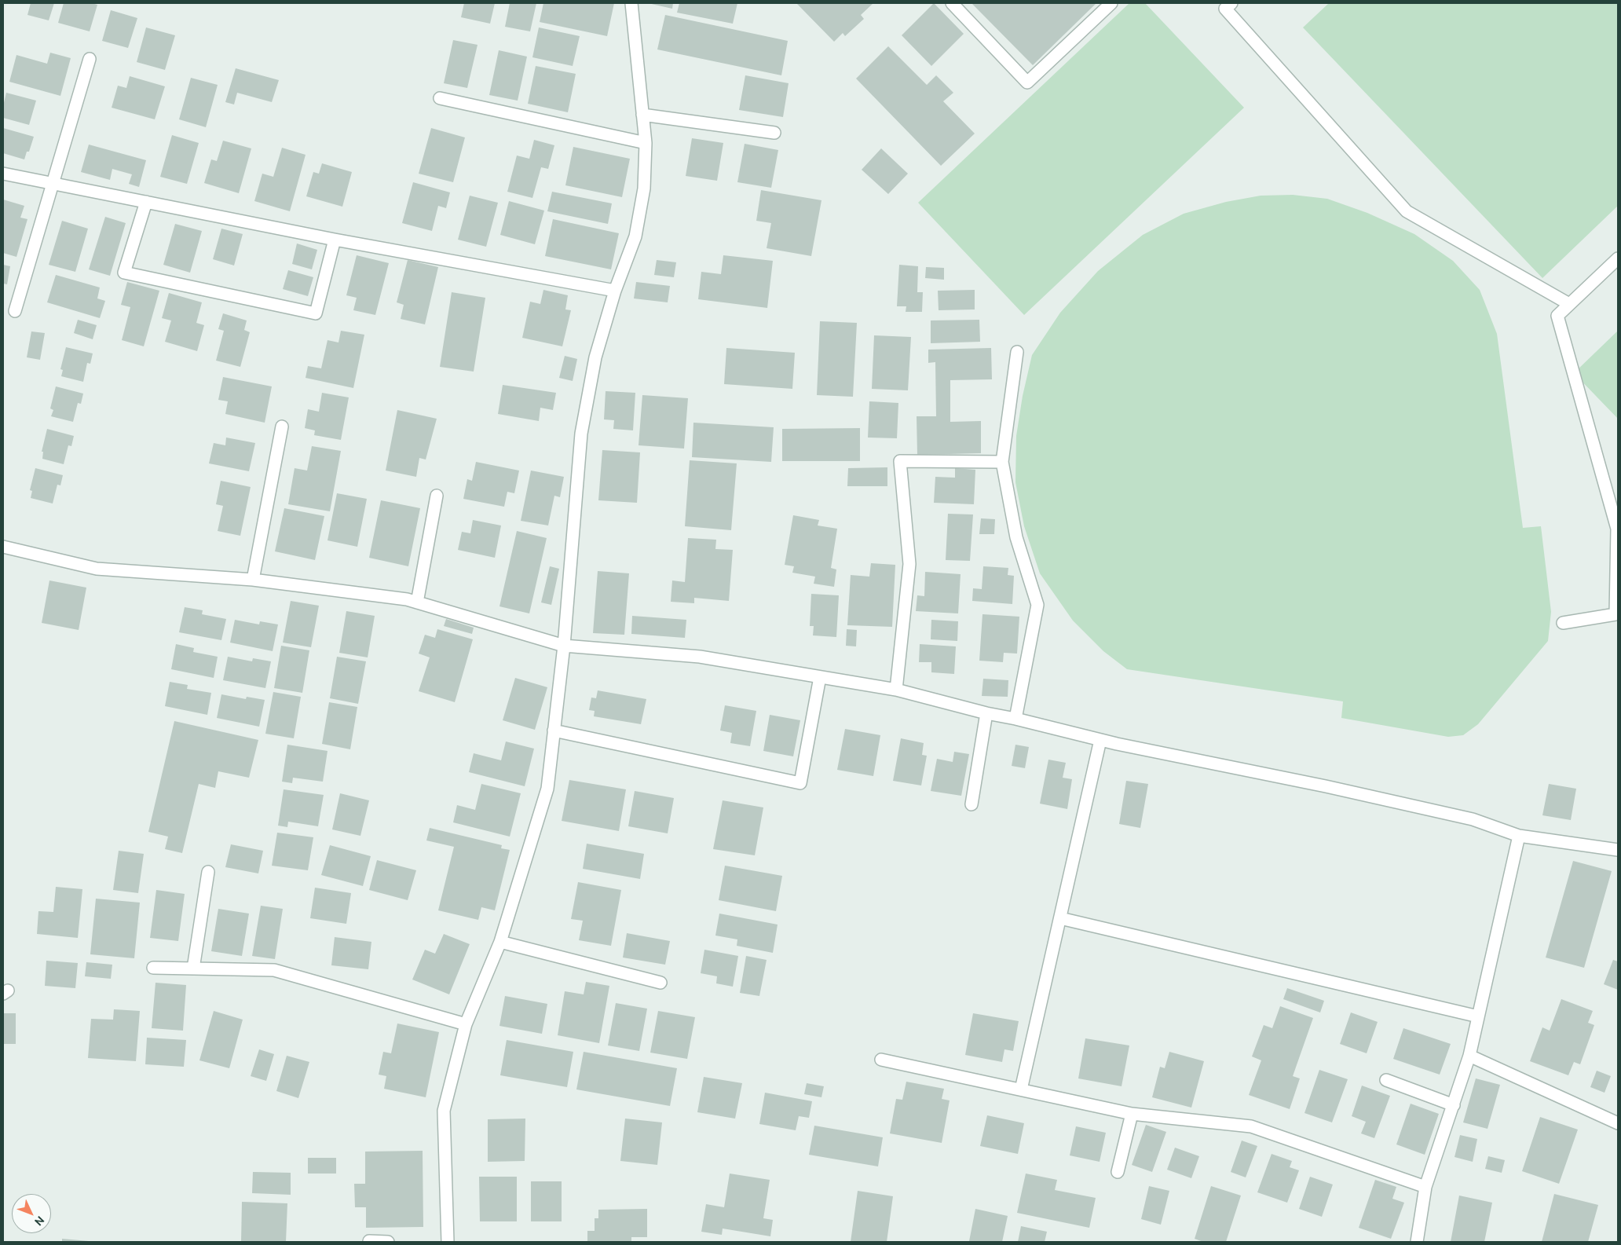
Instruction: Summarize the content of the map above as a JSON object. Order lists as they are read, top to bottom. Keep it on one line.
{"north":"bottom right"}
